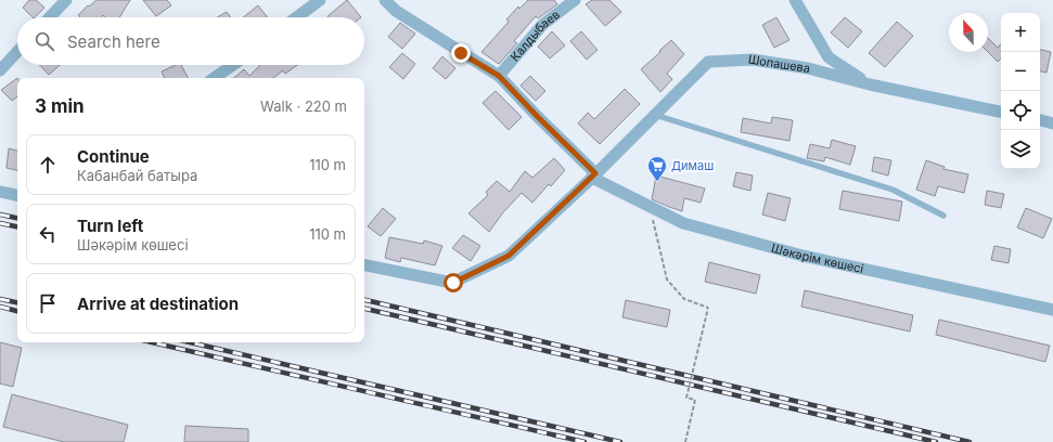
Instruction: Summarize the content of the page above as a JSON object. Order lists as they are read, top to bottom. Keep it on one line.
{"streets":{"street":["Калдыбаев","Шопашева","Шәкәрім көшесі"]},"crossings":[["Калдыбаев","Шәкәрім көшесі"],["Шопашева","Шәкәрім көшесі"]],"places":{"supermarket":["Димаш"]},"north":"top","page":{"map_buttons":["+","−"],"search":"Search here","heading":["3 min","Walk · 220 m"],"list":[["Continue","Кабанбай батыра","110 m"],["Turn left","Шәкәрім көшесі","110 m"],"Arrive at destination"]}}
